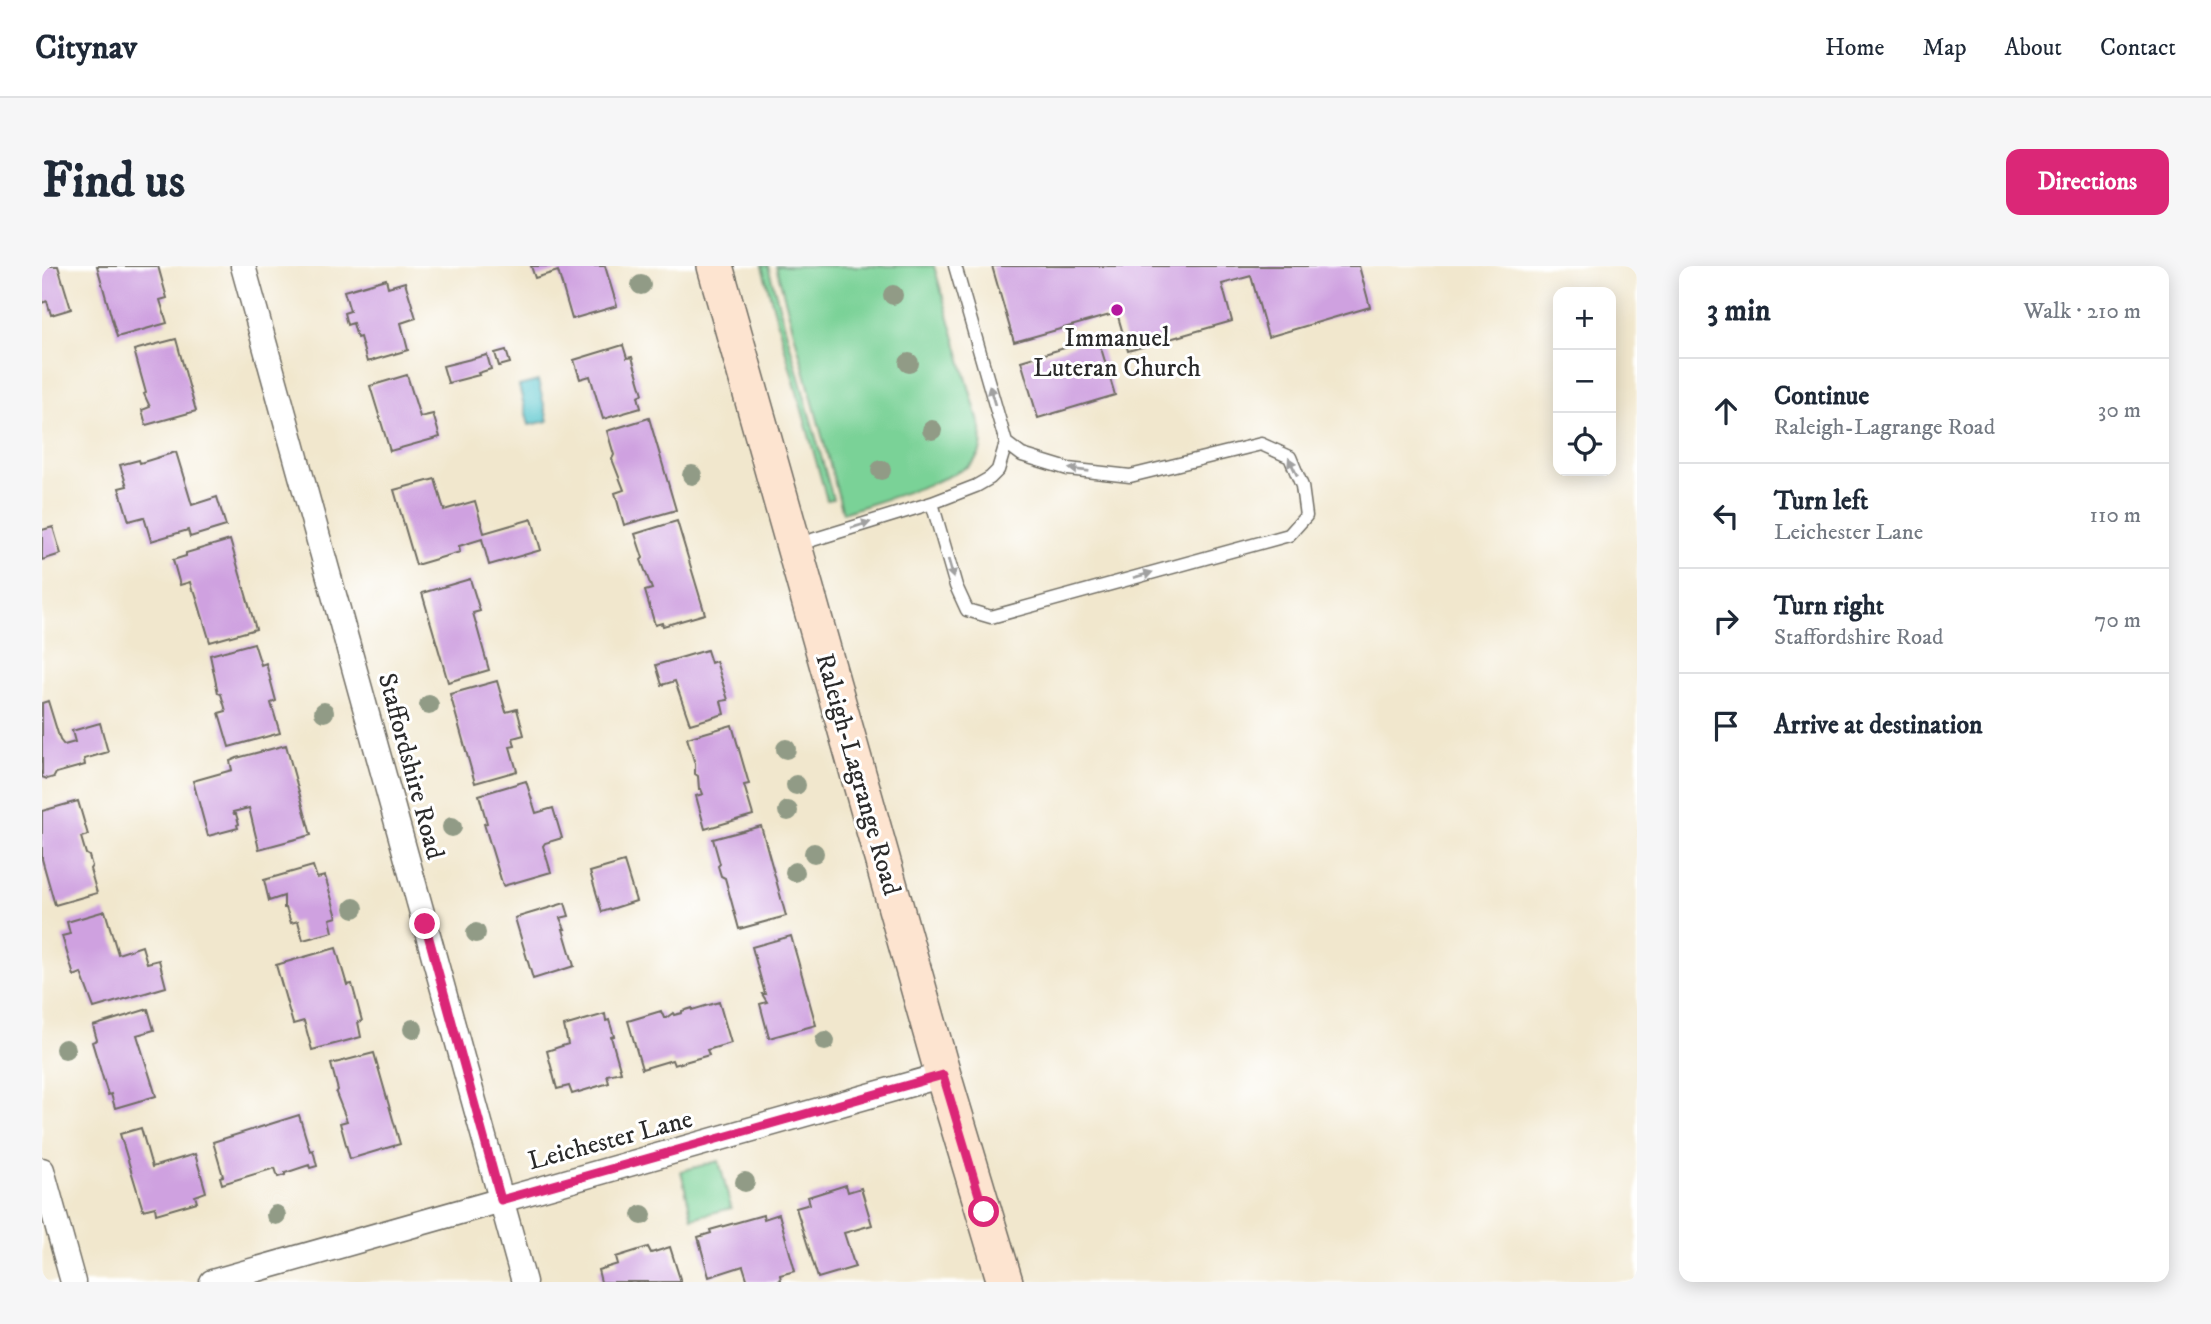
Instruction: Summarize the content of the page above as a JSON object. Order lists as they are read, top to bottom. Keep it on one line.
{"streets":{"main road":["Raleigh-Lagrange Road"],"street":["Staffordshire Road","Leichester Lane"]},"crossings":[["Staffordshire Road","Leichester Lane"],["Raleigh-Lagrange Road","Leichester Lane"]],"places":["Immanuel Luteran Church"],"page":{"header":"Citynav","nav":["Home","Map","About","Contact"],"buttons":"Directions","title":"Find us","heading":["3 min","Walk · 210 m"],"map_buttons":["+","−"],"list":[["Continue","Raleigh-Lagrange Road","30 m"],["Turn left","Leichester Lane","110 m"],["Turn right","Staffordshire Road","70 m"],"Arrive at destination"]}}
